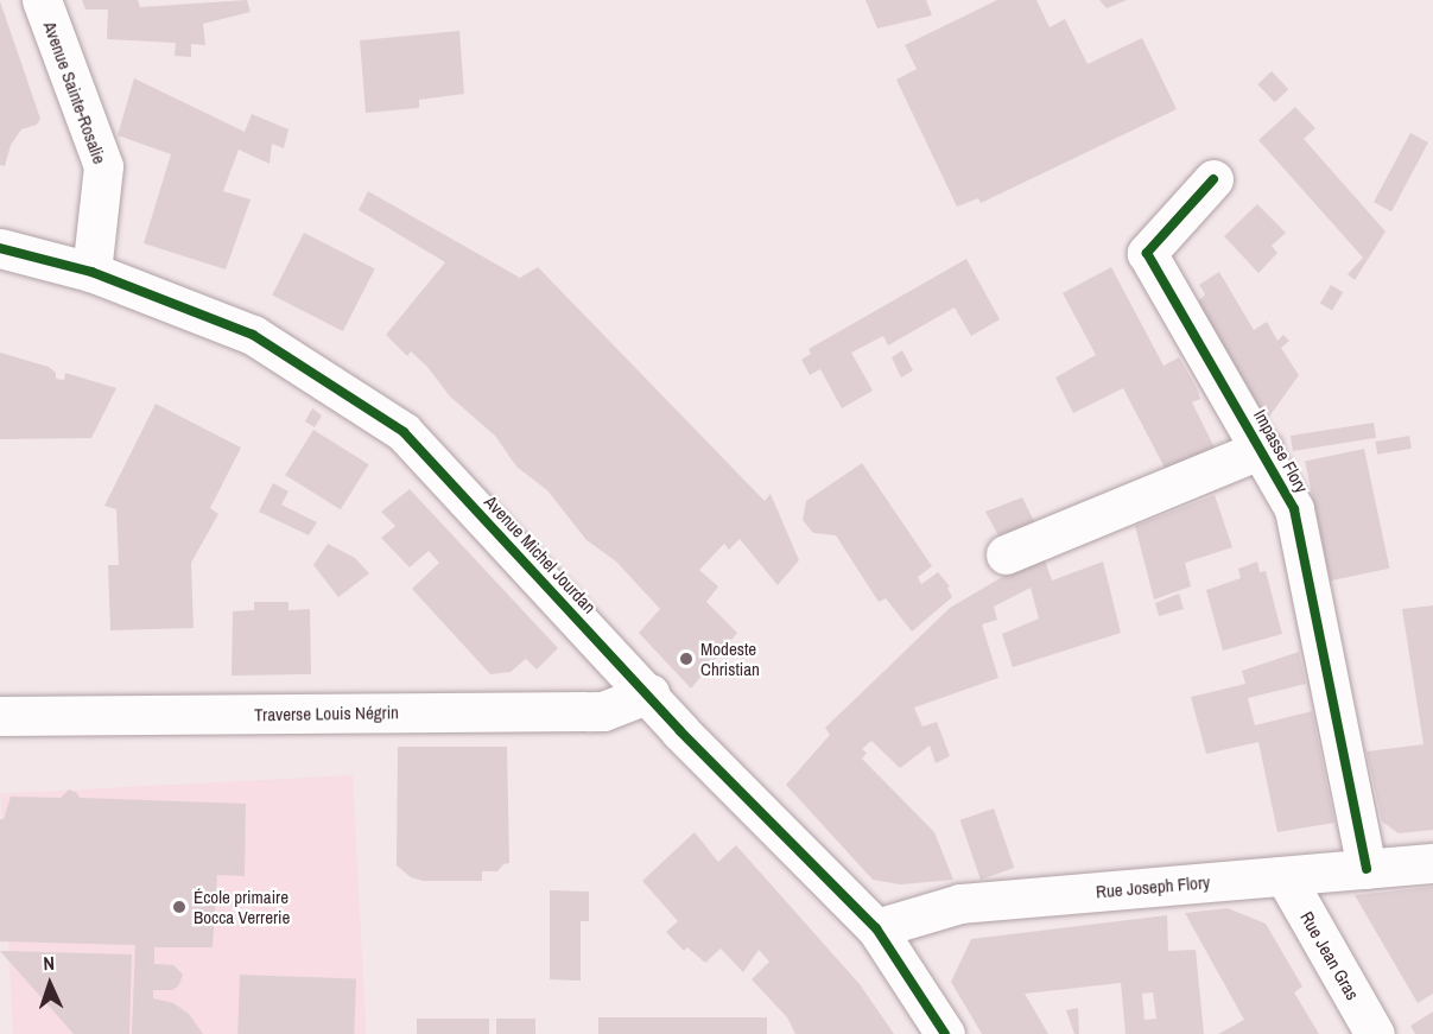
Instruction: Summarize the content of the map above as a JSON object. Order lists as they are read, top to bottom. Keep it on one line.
{"streets":{"street":["Avenue Sainte-Rosalie","Impasse Flory","Avenue Michel Jourdan","Traverse Louis Négrin","Rue Joseph Flory","Rue Jean Gras"]},"crossings":[["Avenue Sainte-Rosalie","Avenue Michel Jourdan"],["Impasse Flory","Rue Joseph Flory"],["Avenue Michel Jourdan","Traverse Louis Négrin"],["Avenue Michel Jourdan","Rue Joseph Flory"],["Rue Joseph Flory","Rue Jean Gras"]],"places":["Modeste Christian","École primaire Bocca Verrerie"],"north":"top"}
